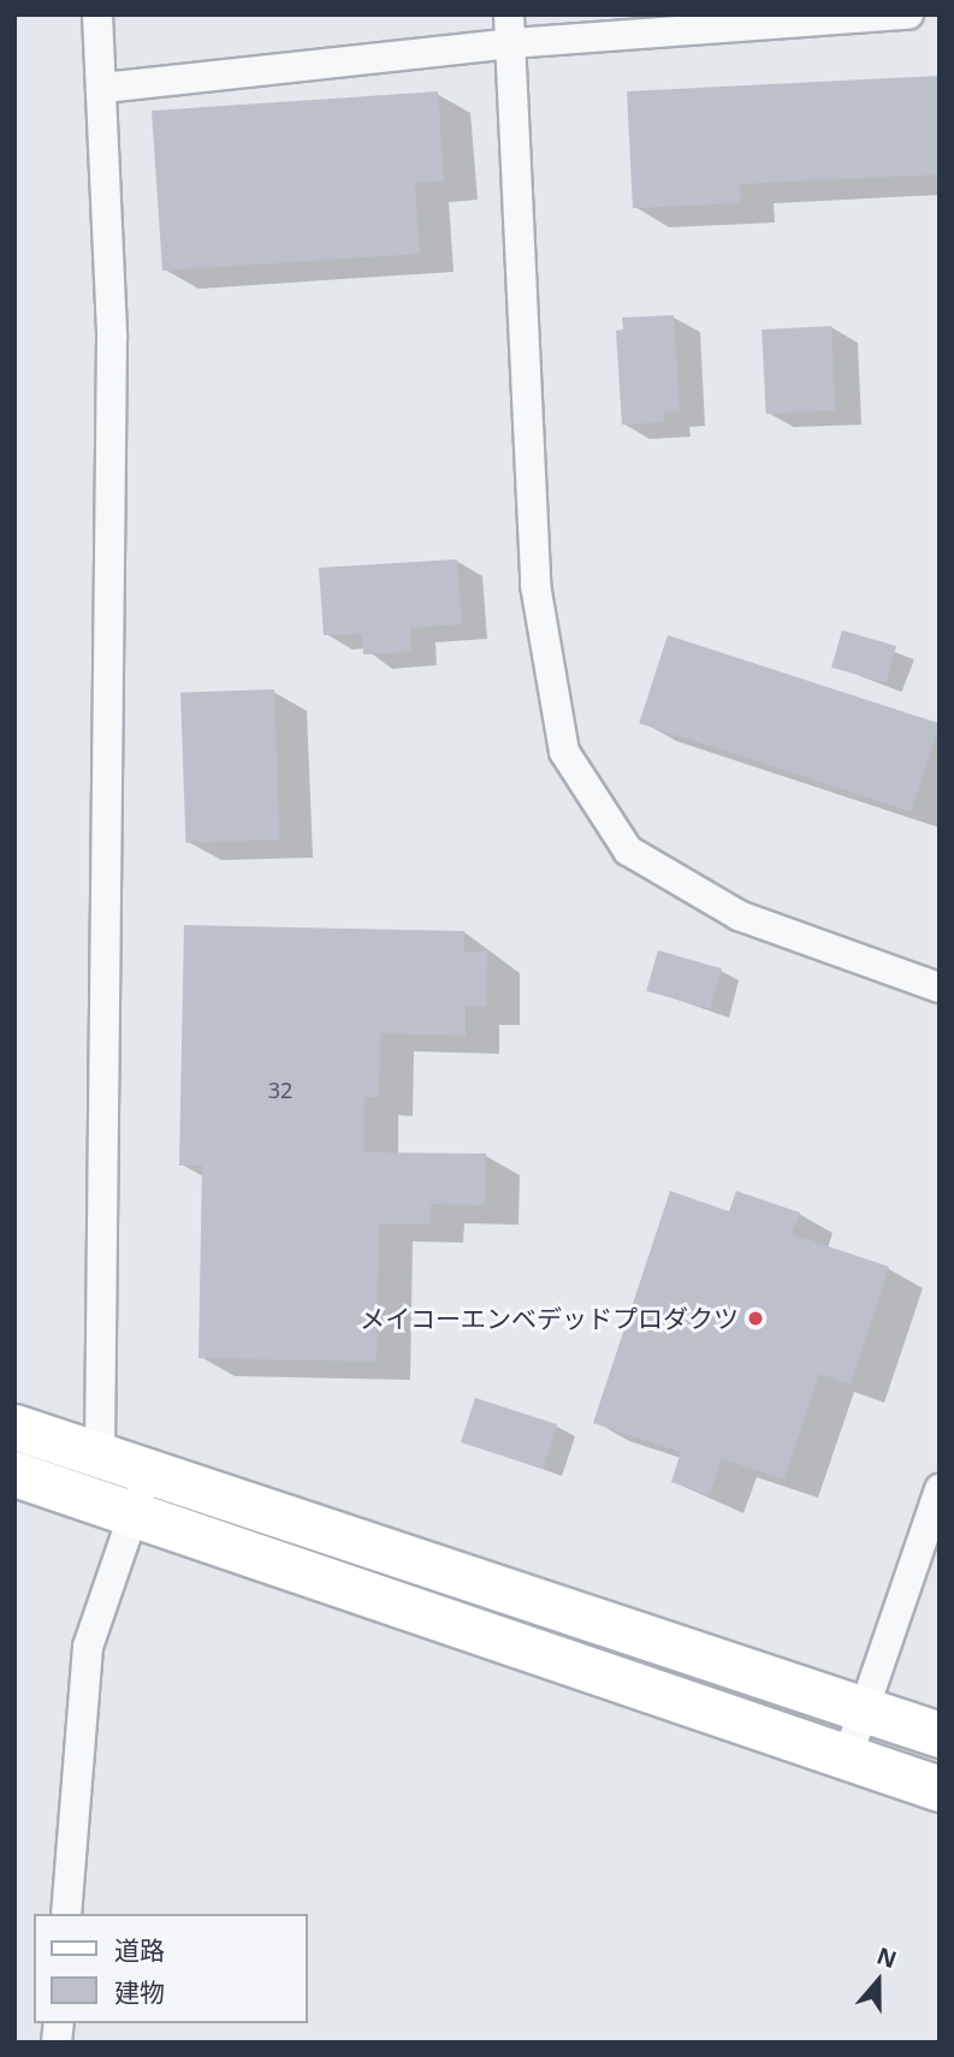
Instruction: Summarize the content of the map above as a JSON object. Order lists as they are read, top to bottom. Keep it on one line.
{"places":["メイコーエンベデッドプロダクツ"],"house_numbers":["32"],"legend":["道路","建物"],"north":"top"}
